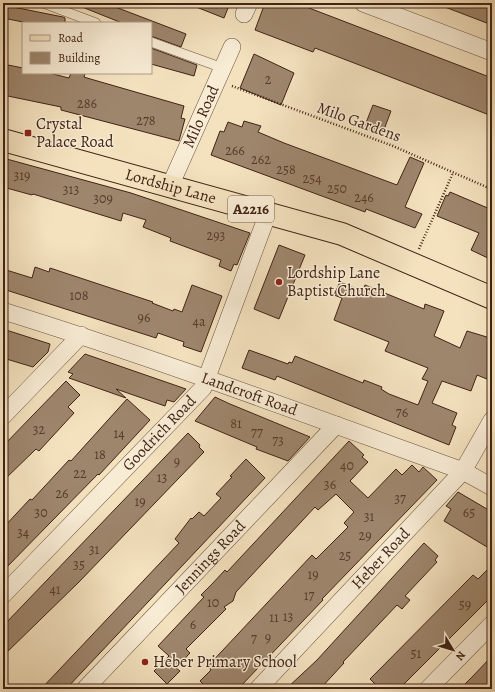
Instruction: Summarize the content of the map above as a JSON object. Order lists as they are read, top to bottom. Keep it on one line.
{"streets":{"main road":["Lordship Lane","A2216"],"street":["Milo Road","Landcroft Road","Goodrich Road","Jennings Road","Heber Road"],"path":["Milo Gardens"]},"crossings":[["Milo Road","Milo Gardens"],["Milo Road","Lordship Lane"],["Lordship Lane","Goodrich Road"],["Landcroft Road","Goodrich Road"],["Landcroft Road","Jennings Road"],["Landcroft Road","Heber Road"]],"places":{"transit":["Crystal Palace Road"],"other":["Lordship Lane Baptist Church","Heber Primary School"]},"house_numbers":["2","286","278","266","262","258","319","254","250","313","246","309","293","108","96","4a","76","81","32","77","14","73","18","9","40","22","13","36","26","37","19","30","65","31","34","29","31","25","35","19","41","17","10","59","13","11","6","9","7","51"],"legend":["Road","Building"],"north":"bottom right"}
